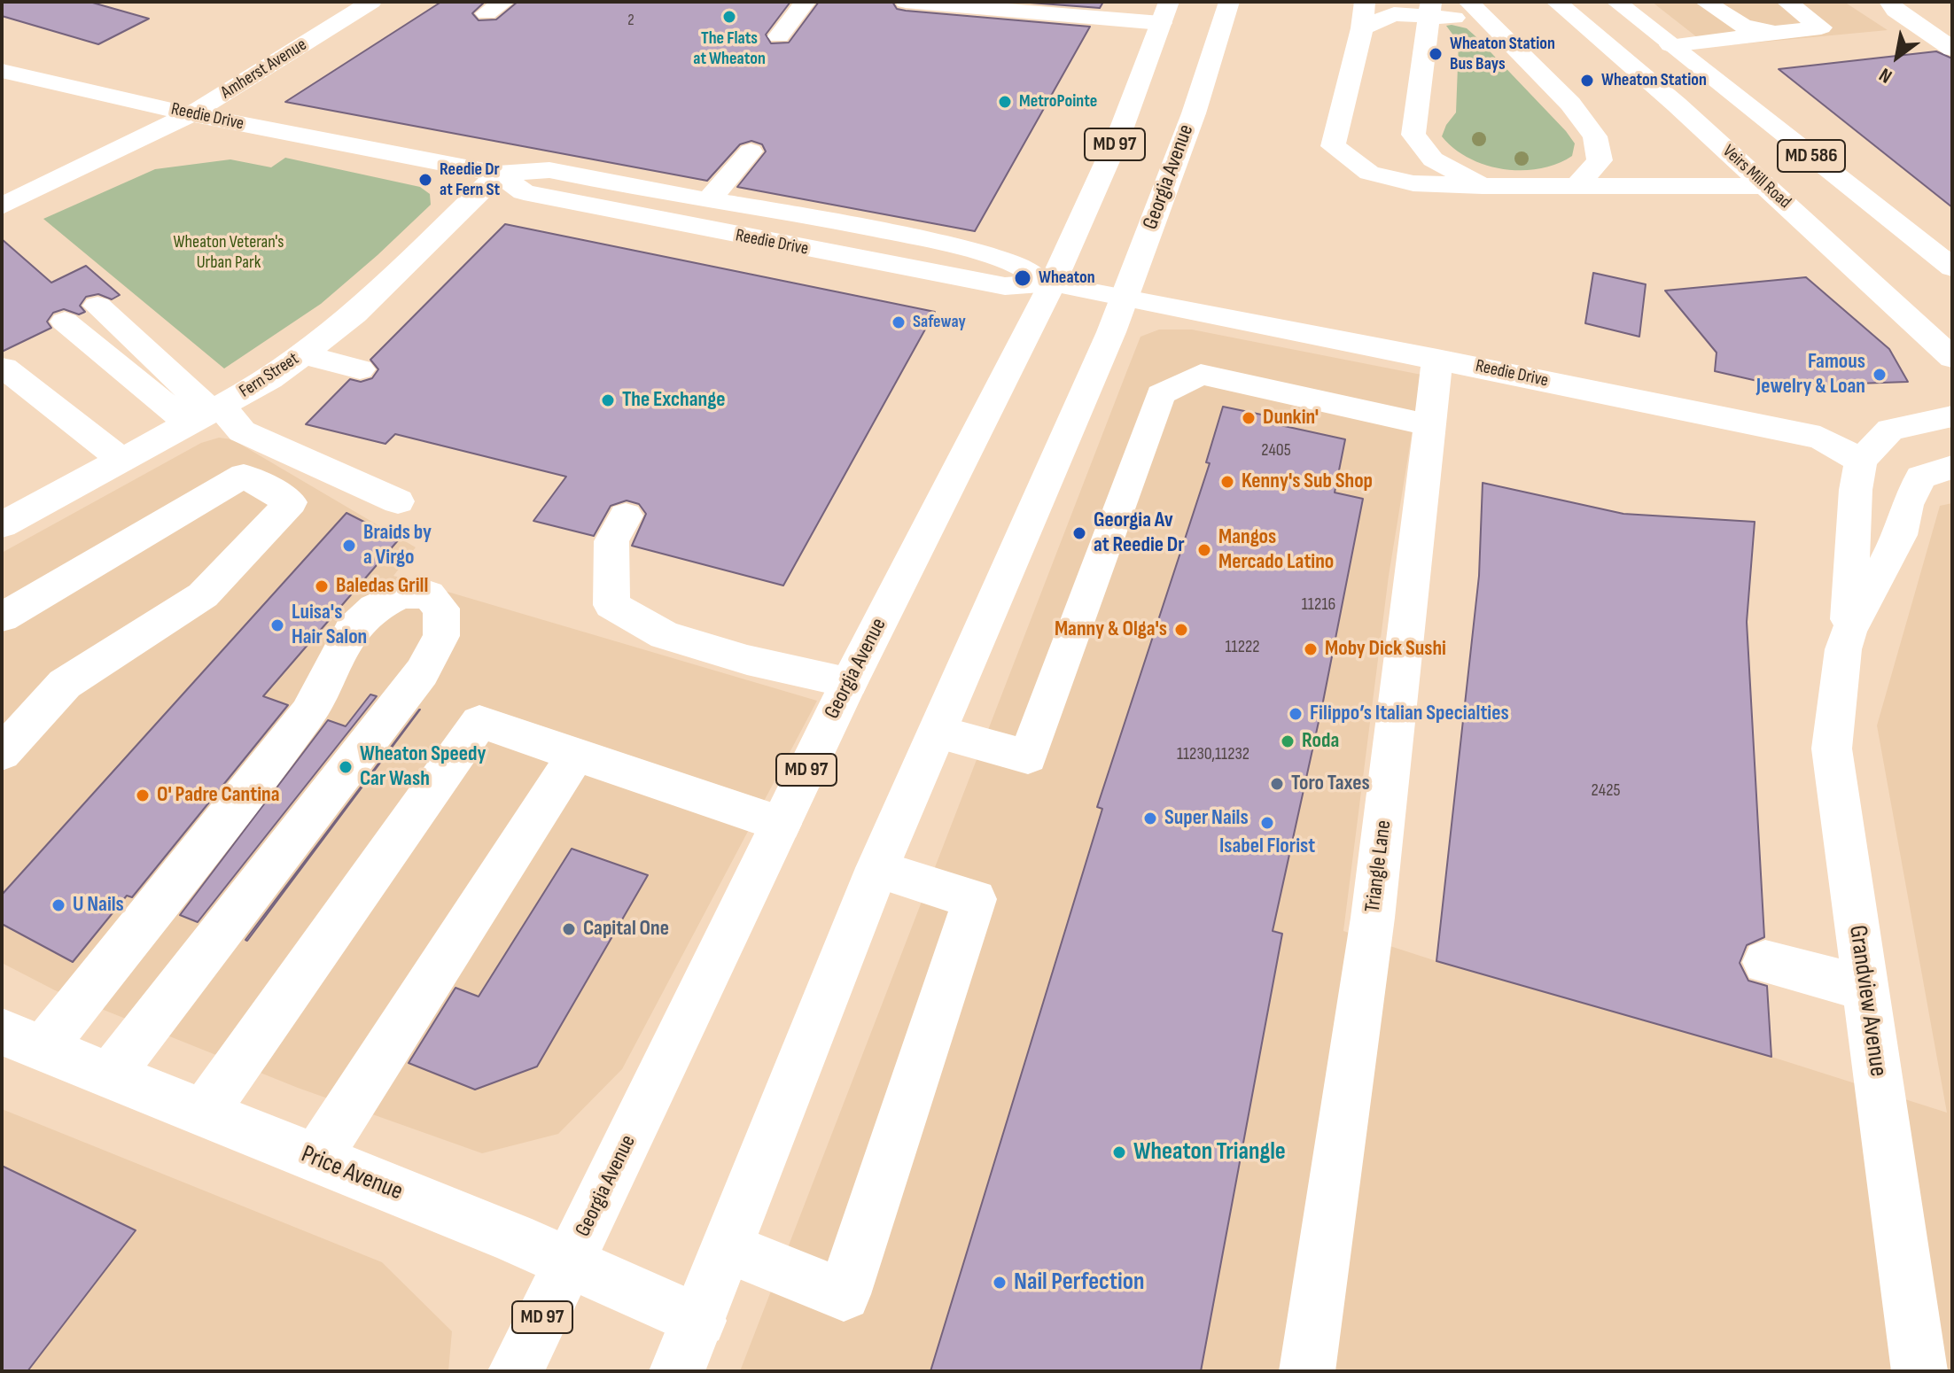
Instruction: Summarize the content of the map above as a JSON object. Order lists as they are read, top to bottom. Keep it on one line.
{"streets":{"street":["Amherst Avenue","Reedie Drive","MD 97","MD 586","Georgia Avenue","Veirs Mill Road","Fern Street","Triangle Lane","Grandview Avenue","Price Avenue"]},"crossings":[["Amherst Avenue","Reedie Drive"],["Reedie Drive","Georgia Avenue"],["Reedie Drive","Fern Street"],["Reedie Drive","Triangle Lane"],["Reedie Drive","Grandview Avenue"],["Georgia Avenue","Price Avenue"]],"parks":["Wheaton Veteran's Urban Park"],"places":["The Flats at Wheaton","Wheaton Station Bus Bays","Wheaton Station","MetroPointe","Reedie Dr at Fern St","Wheaton","Safeway","Famous Jewelry & Loan","The Exchange","Dunkin'","Kenny's Sub Shop","Georgia Av at Reedie Dr","Braids by a Virgo","Mangos Mercado Latino","Baledas Grill","Luisa's Hair Salon","Manny & Olga's","Moby Dick Sushi","Filippo’s Italian Specialties","Roda","Wheaton Speedy Car Wash","Toro Taxes","O' Padre Cantina","Super Nails","Isabel Florist","U Nails","Capital One","Wheaton Triangle","Nail Perfection"],"house_numbers":["2","2405","11216","11222","11230,11232","2425"],"north":"bottom left"}
